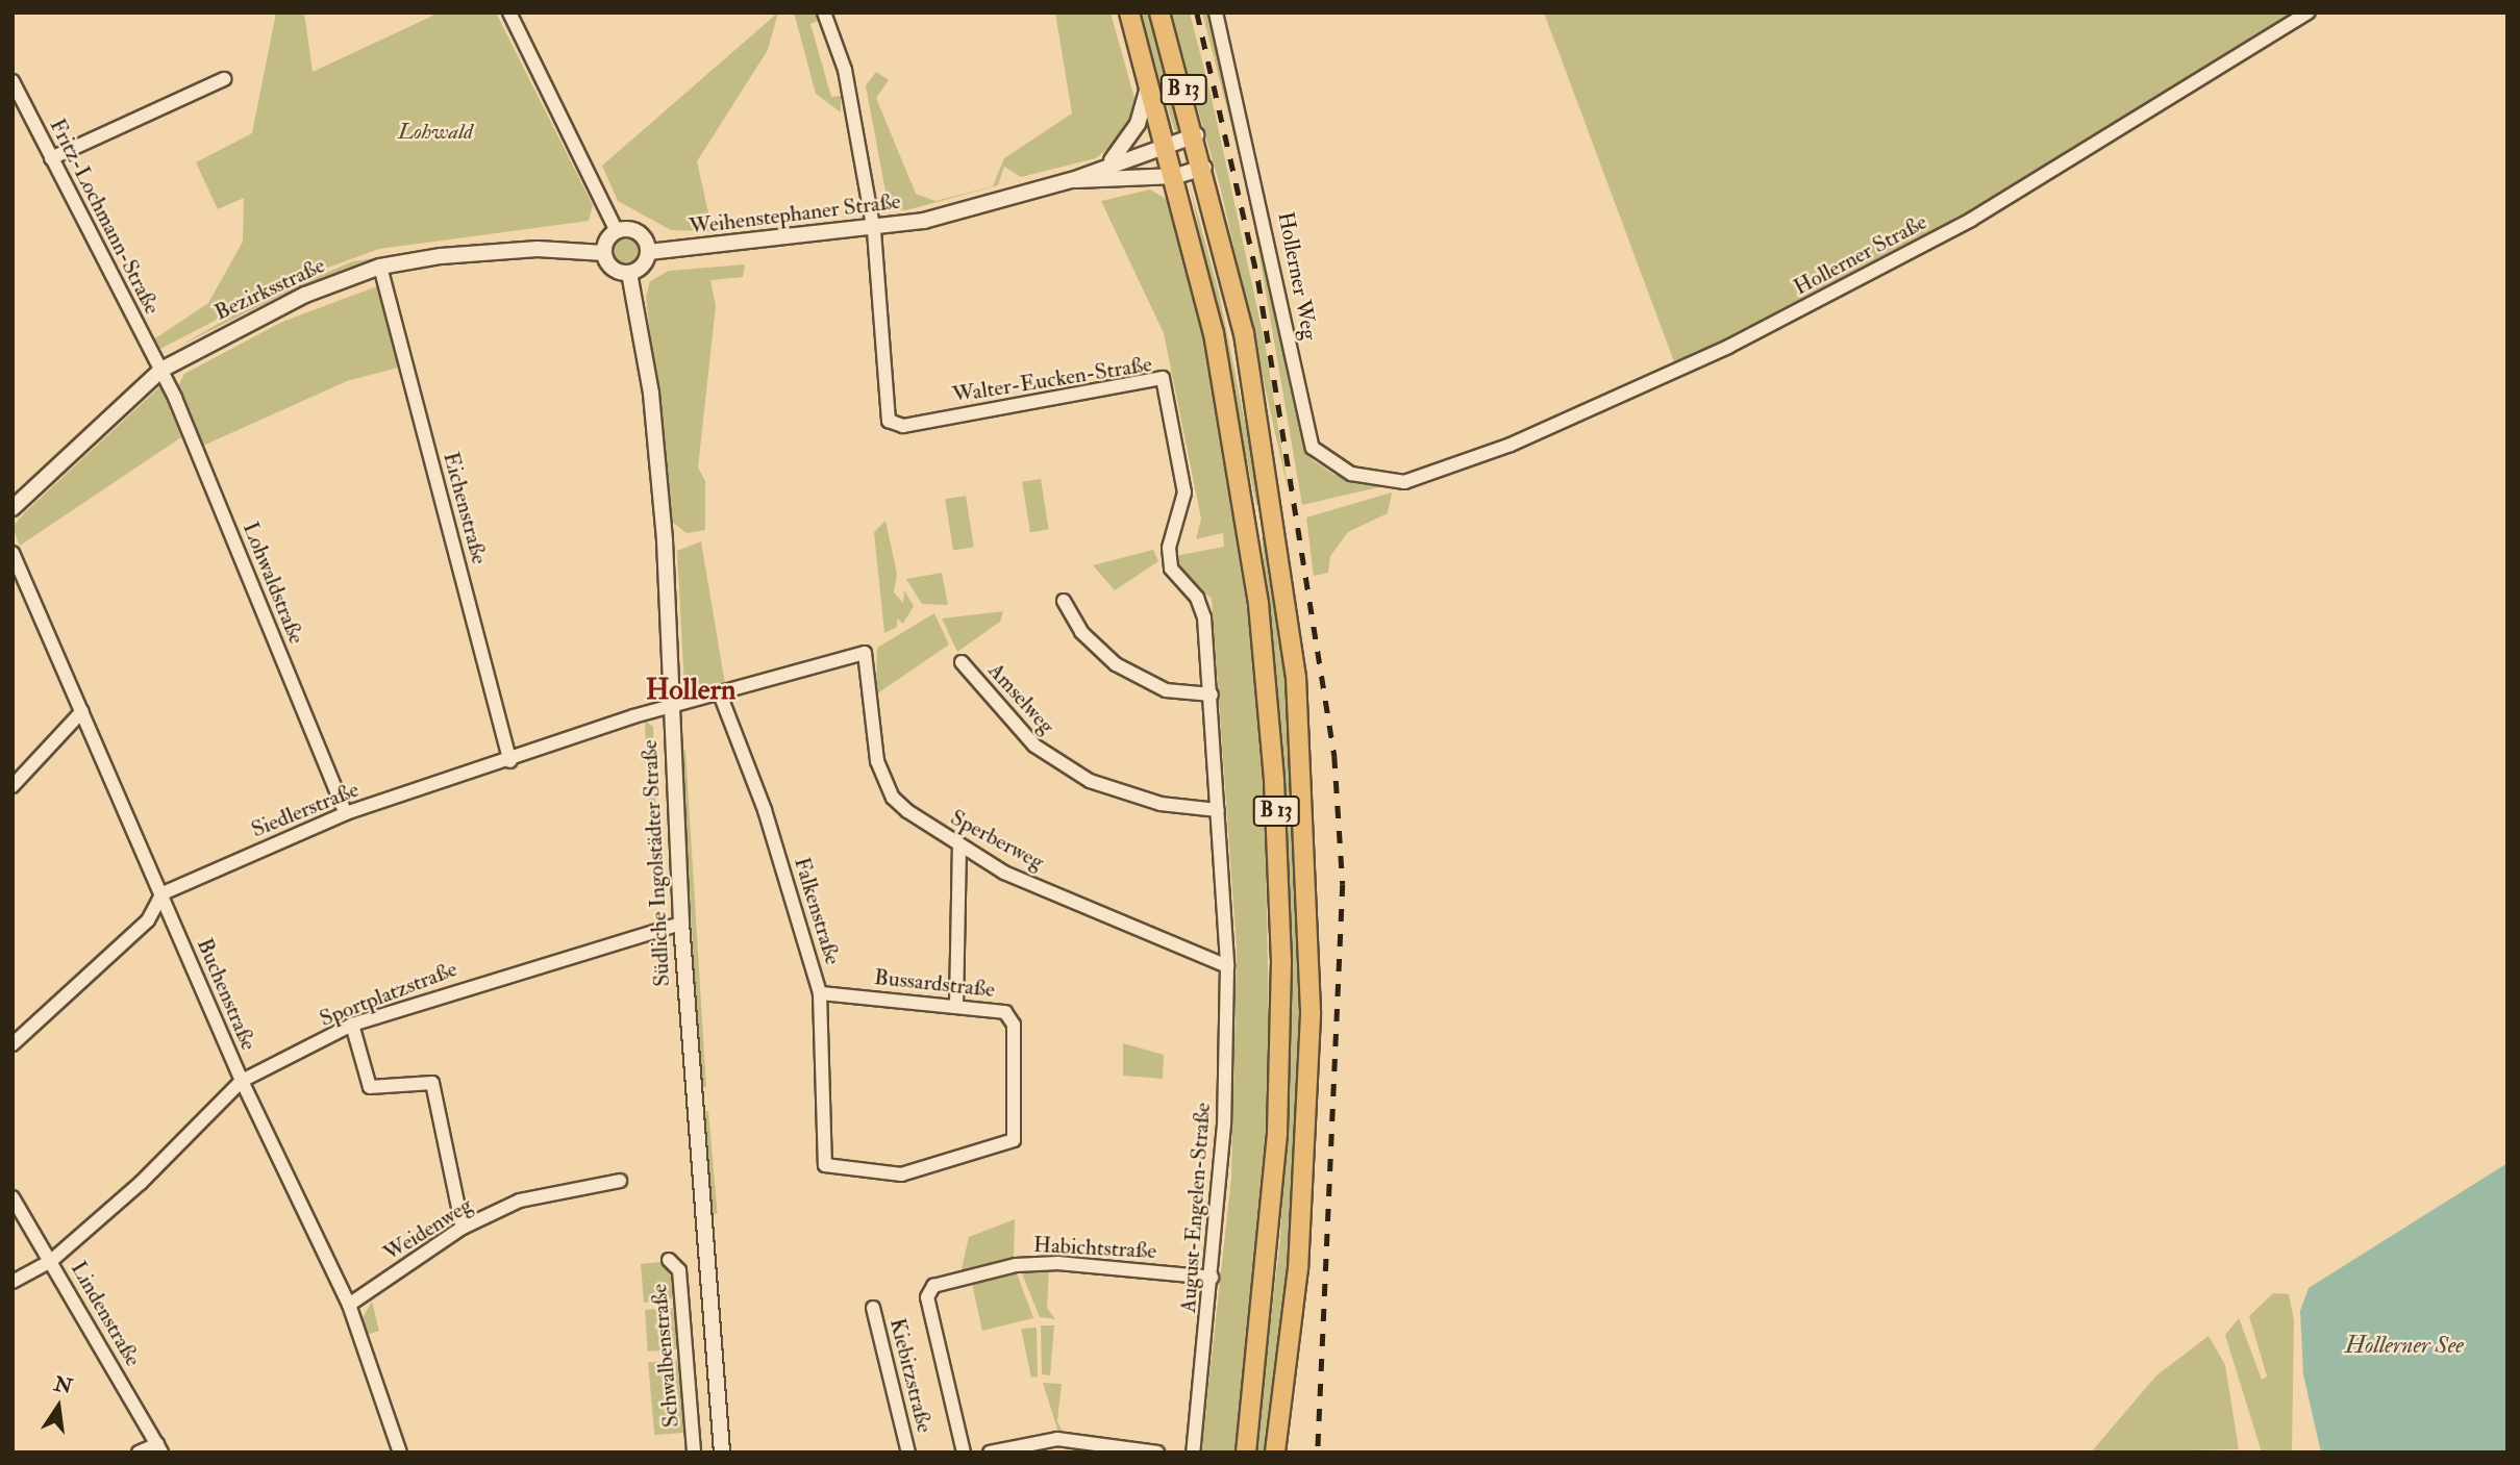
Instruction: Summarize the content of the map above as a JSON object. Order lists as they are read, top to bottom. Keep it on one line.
{"streets":{"main road":["B 13"],"street":["Weihenstephaner Straße","Fritz-Lochmann-Straße","Hollerner Straße","Hollerner Weg","Bezirksstraße","Walter-Eucken-Straße","Eichenstraße","Lohwaldstraße","Amselweg","Siedlerstraße","Sperberweg","Südliche Ingolstädter Straße","Falkenstraße","Bussardstraße","Buchenstraße","Sportplatzstraße","August-Engelen-Straße","Weidenweg","Habichtstraße","Lindenstraße","Schwalbenstraße","Kiebitzstraße"]},"crossings":[["B 13","Weihenstephaner Straße"],["Weihenstephaner Straße","Bezirksstraße"],["Weihenstephaner Straße","Walter-Eucken-Straße"],["Weihenstephaner Straße","Südliche Ingolstädter Straße"],["Fritz-Lochmann-Straße","Bezirksstraße"],["Fritz-Lochmann-Straße","Lohwaldstraße"],["Hollerner Straße","Hollerner Weg"],["Bezirksstraße","Eichenstraße"],["Bezirksstraße","Lohwaldstraße"],["Bezirksstraße","Südliche Ingolstädter Straße"],["Walter-Eucken-Straße","Amselweg"],["Walter-Eucken-Straße","Sperberweg"],["Walter-Eucken-Straße","August-Engelen-Straße"],["Eichenstraße","Siedlerstraße"],["Lohwaldstraße","Siedlerstraße"],["Siedlerstraße","Sperberweg"],["Siedlerstraße","Südliche Ingolstädter Straße"],["Siedlerstraße","Falkenstraße"],["Siedlerstraße","Buchenstraße"],["Sperberweg","August-Engelen-Straße"],["Südliche Ingolstädter Straße","Sportplatzstraße"],["Falkenstraße","Bussardstraße"],["Buchenstraße","Sportplatzstraße"],["Buchenstraße","Weidenweg"],["Sportplatzstraße","Lindenstraße"],["August-Engelen-Straße","Habichtstraße"]],"districts":["Hollern"],"water":["Hollerner See"],"parks":["Lohwald"],"north":"top"}
